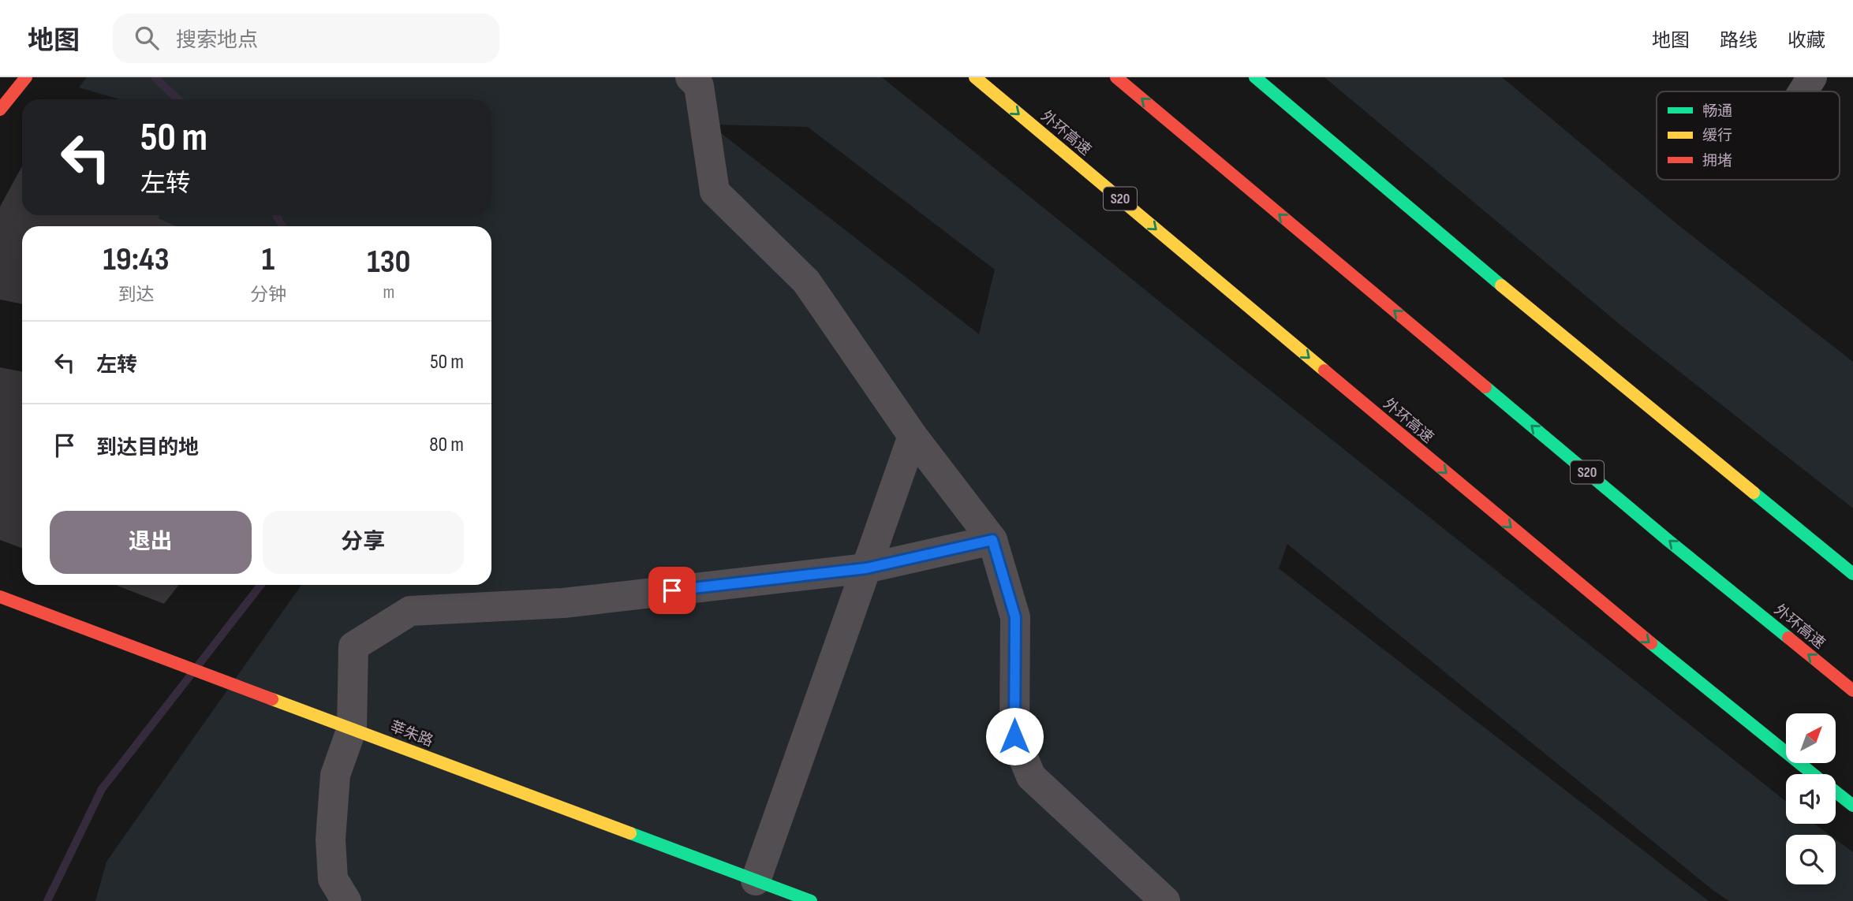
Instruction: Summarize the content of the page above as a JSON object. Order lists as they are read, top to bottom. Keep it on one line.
{"streets":{"main road":["外环高速","S20","莘朱路"]},"legend":["畅通","缓行","拥堵"],"north":"top right","page":{"header":"地图","search":"搜索地点","nav":["地图","路线","收藏"],"turn":["50 m","左转"],"eta":["19:43","到达","1","分钟","130","m"],"list":[{"name":"左转","value":"50 m"},{"name":"到达目的地","value":"80 m"}],"buttons":["退出","分享"]}}
